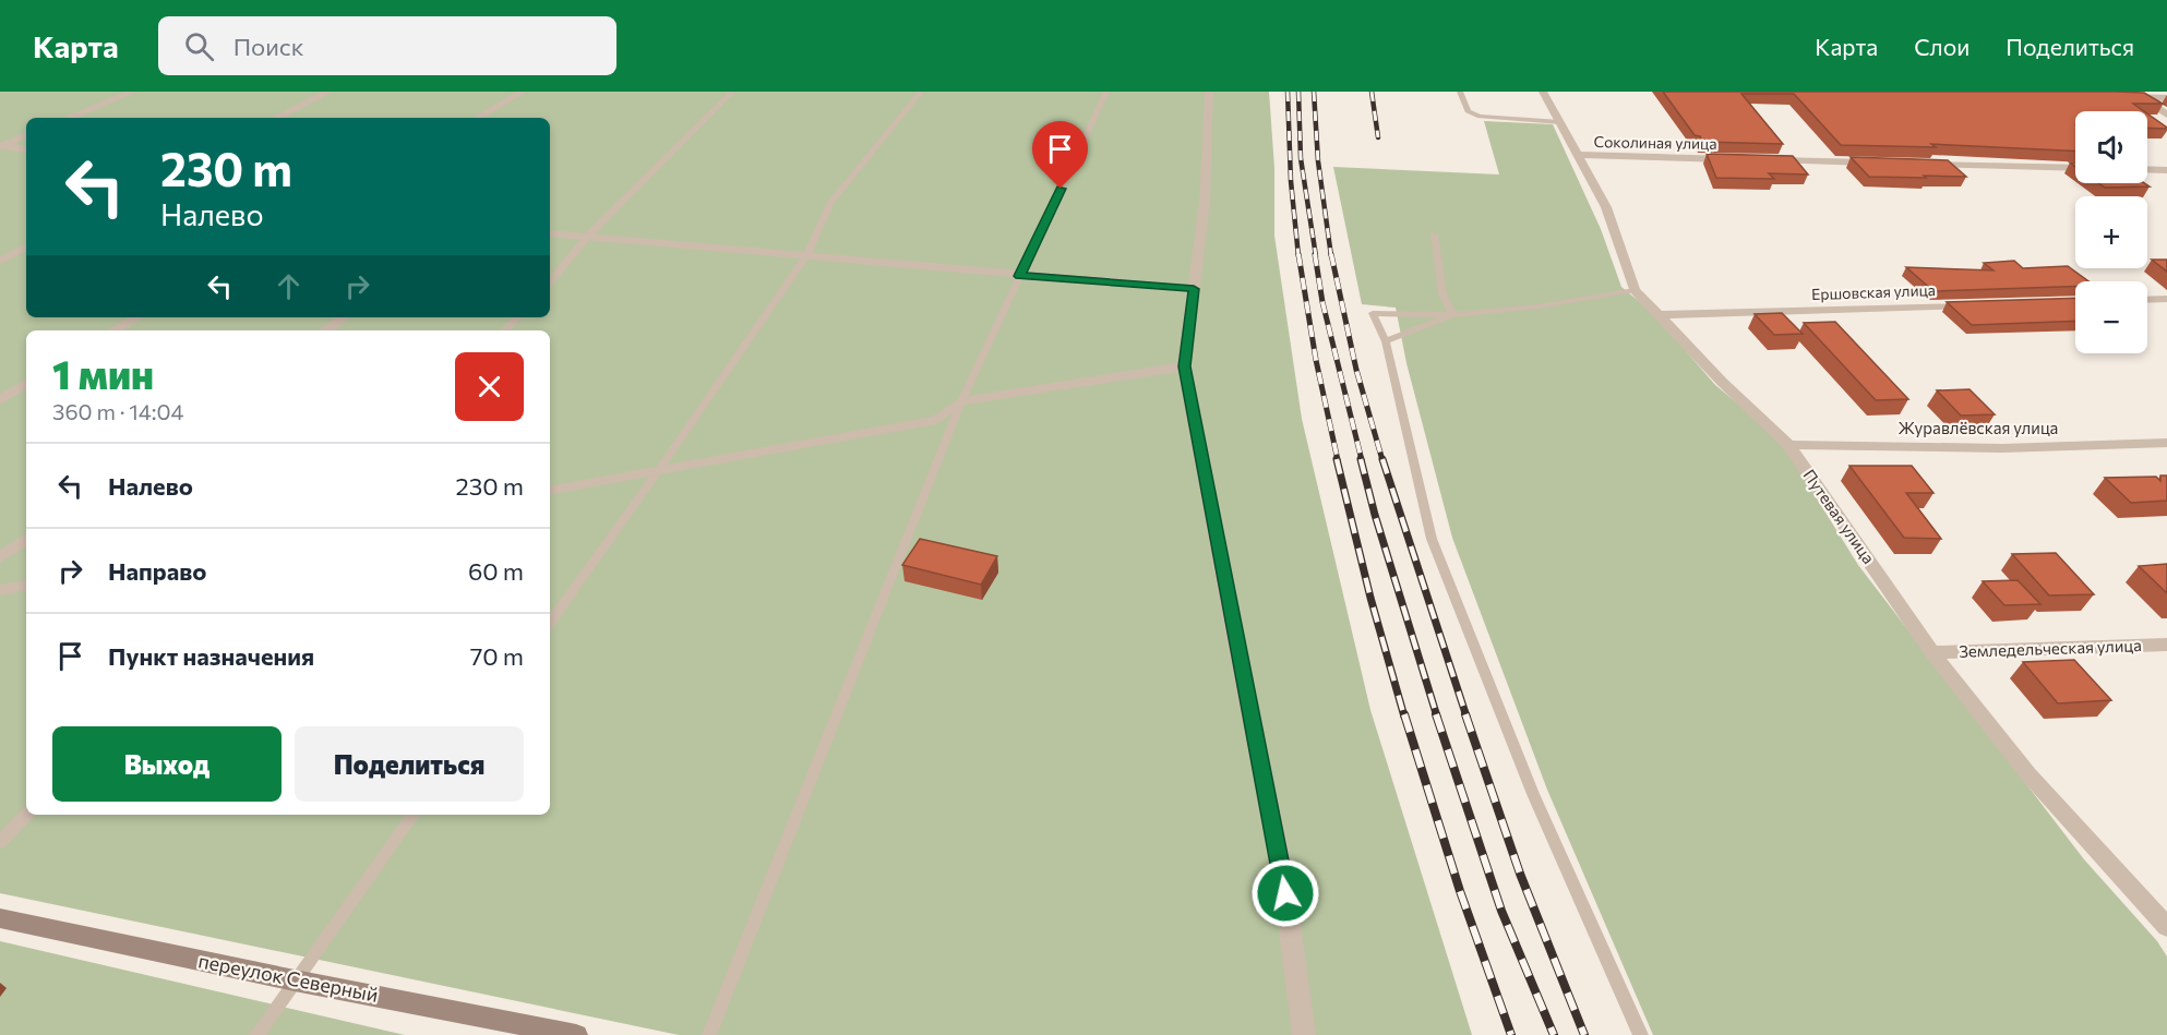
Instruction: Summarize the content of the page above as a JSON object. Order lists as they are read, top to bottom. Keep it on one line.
{"streets":{"street":["Соколиная улица","Ершовская улица","Журавлёвская улица","Путевая улица","Земледельческая улица","переулок Северный"]},"crossings":[["Соколиная улица","Путевая улица"],["Ершовская улица","Путевая улица"],["Журавлёвская улица","Путевая улица"],["Путевая улица","Земледельческая улица"]],"page":{"header":"Карта","search":"Поиск","nav":["Карта","Слои","Поделиться"],"map_buttons":["+","−"],"turn":["230 m","Налево"],"heading":["1 мин","360 m · 14:04"],"list":[{"name":"Налево","value":"230 m"},{"name":"Направо","value":"60 m"},{"name":"Пункт назначения","value":"70 m"}],"buttons":["Выход","Поделиться"]}}
